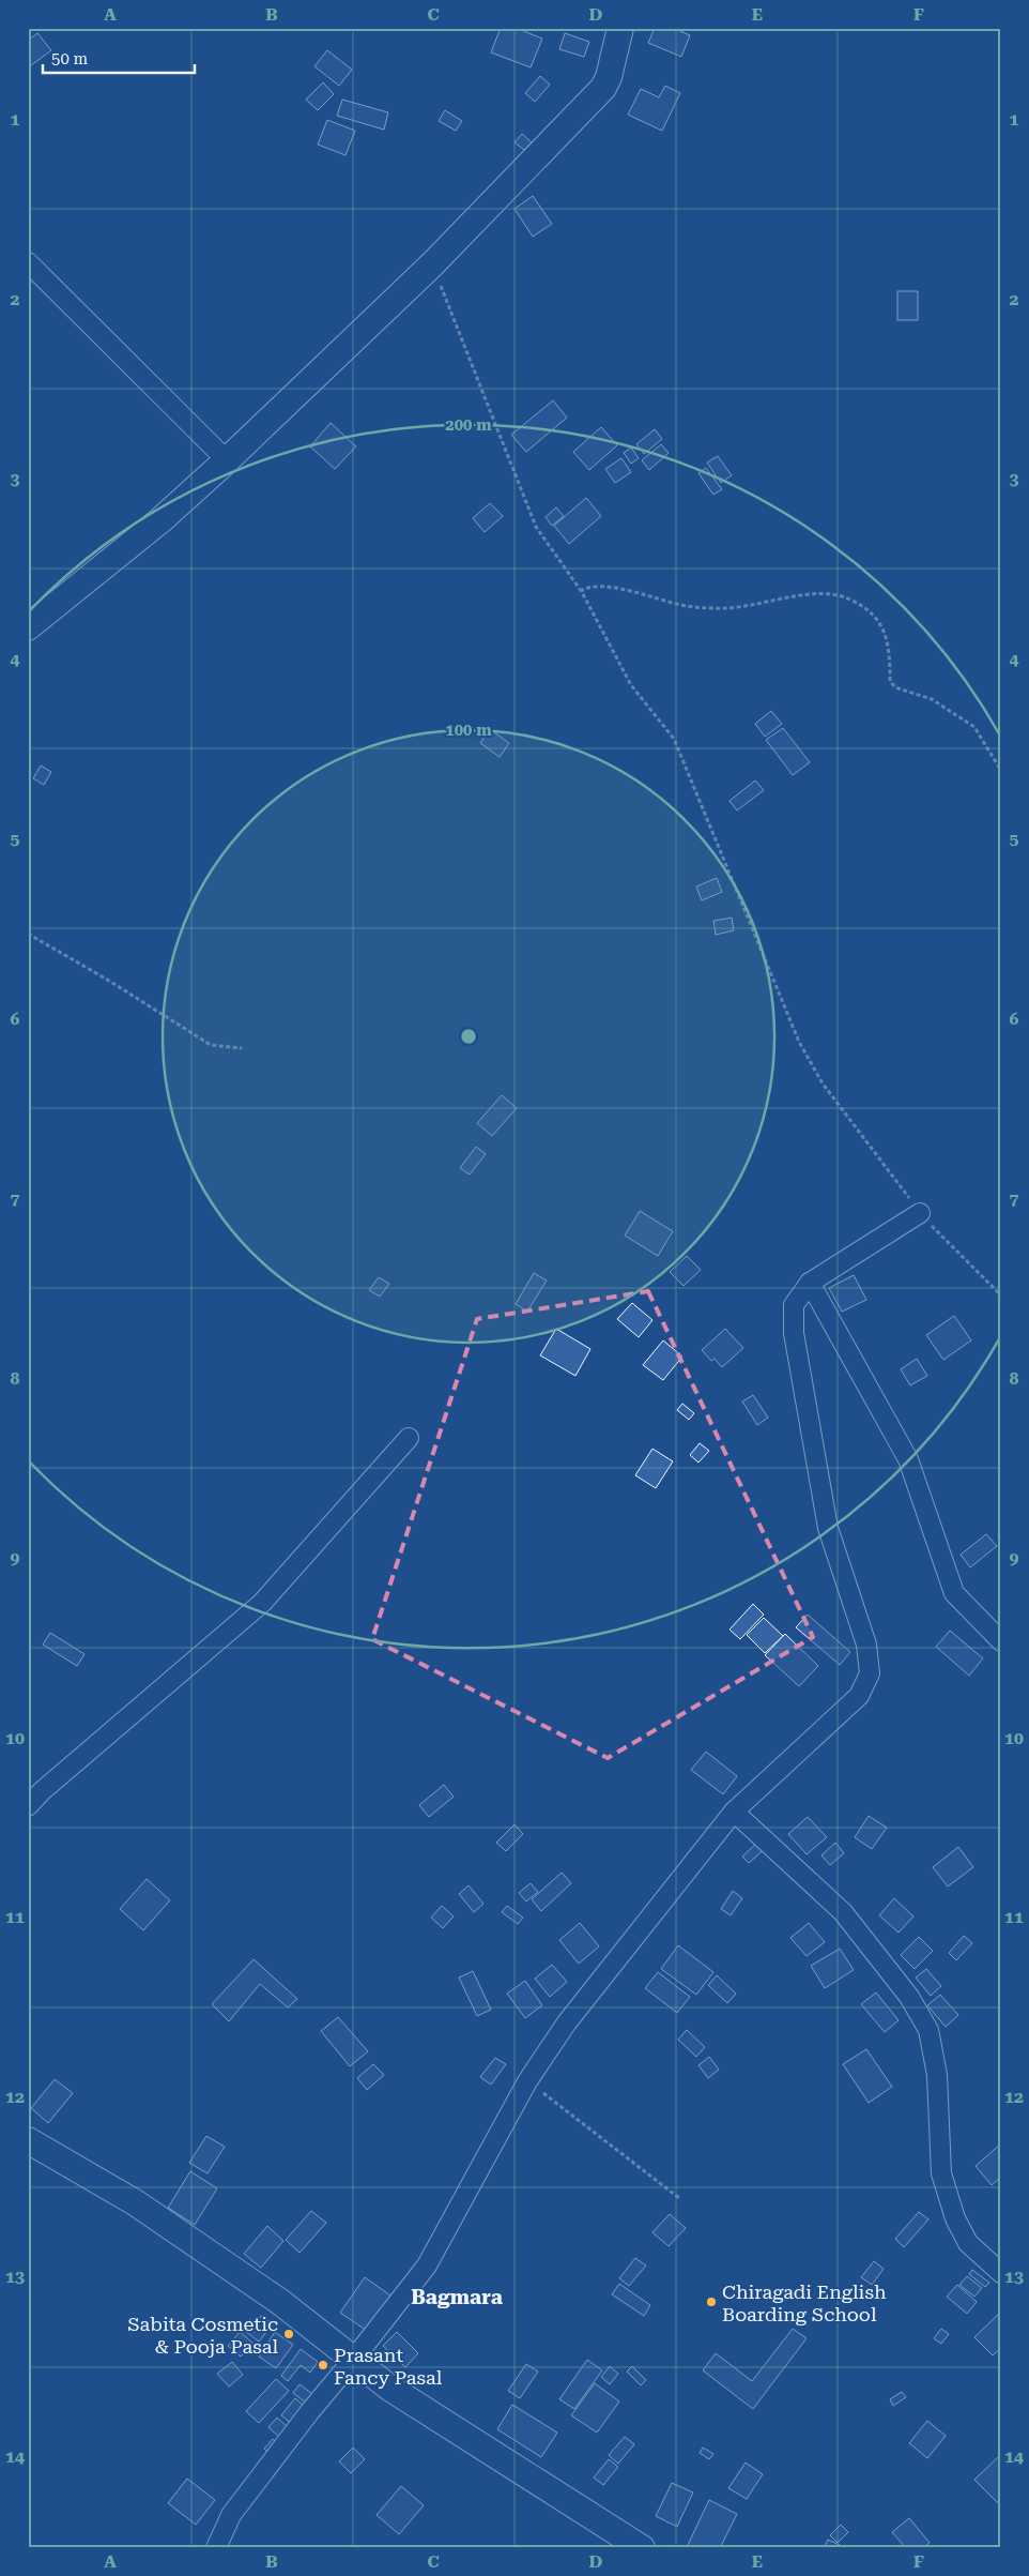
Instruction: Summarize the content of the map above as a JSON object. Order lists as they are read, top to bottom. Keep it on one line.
{"districts":["Bagmara"],"places":["Chiragadi English Boarding School","Sabita Cosmetic & Pooja Pasal","Prasant Fancy Pasal"],"scale_bar":"50 m","grid":{"columns":["A","B","C","D","E","F"],"rows":["1","2","3","4","5","6","7","8","9","10","11","12","13","14"]},"rings":["200 m","100 m"]}
